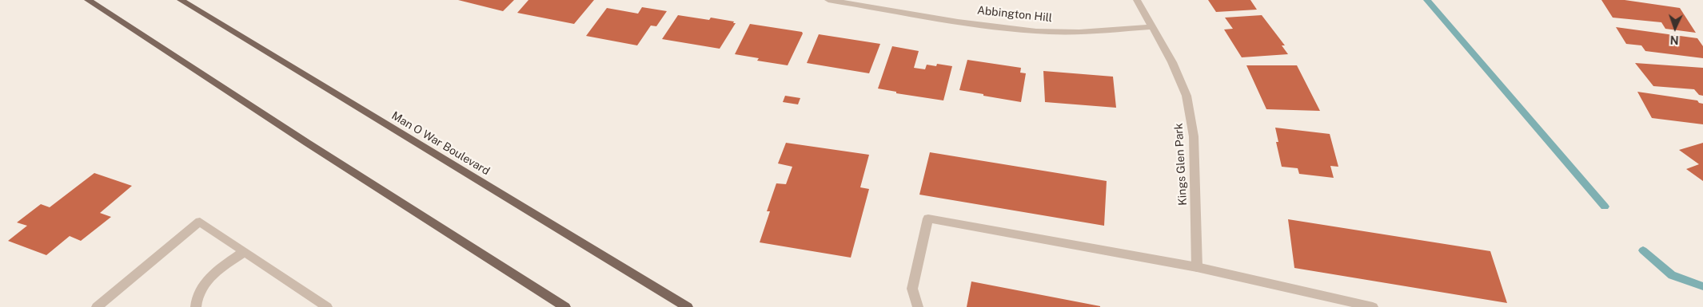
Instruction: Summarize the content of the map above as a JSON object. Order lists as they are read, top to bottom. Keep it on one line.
{"streets":{"main road":["Man O War Boulevard"],"street":["Abbington Hill","Kings Glen Park"]},"crossings":[["Abbington Hill","Kings Glen Park"]],"north":"bottom"}
